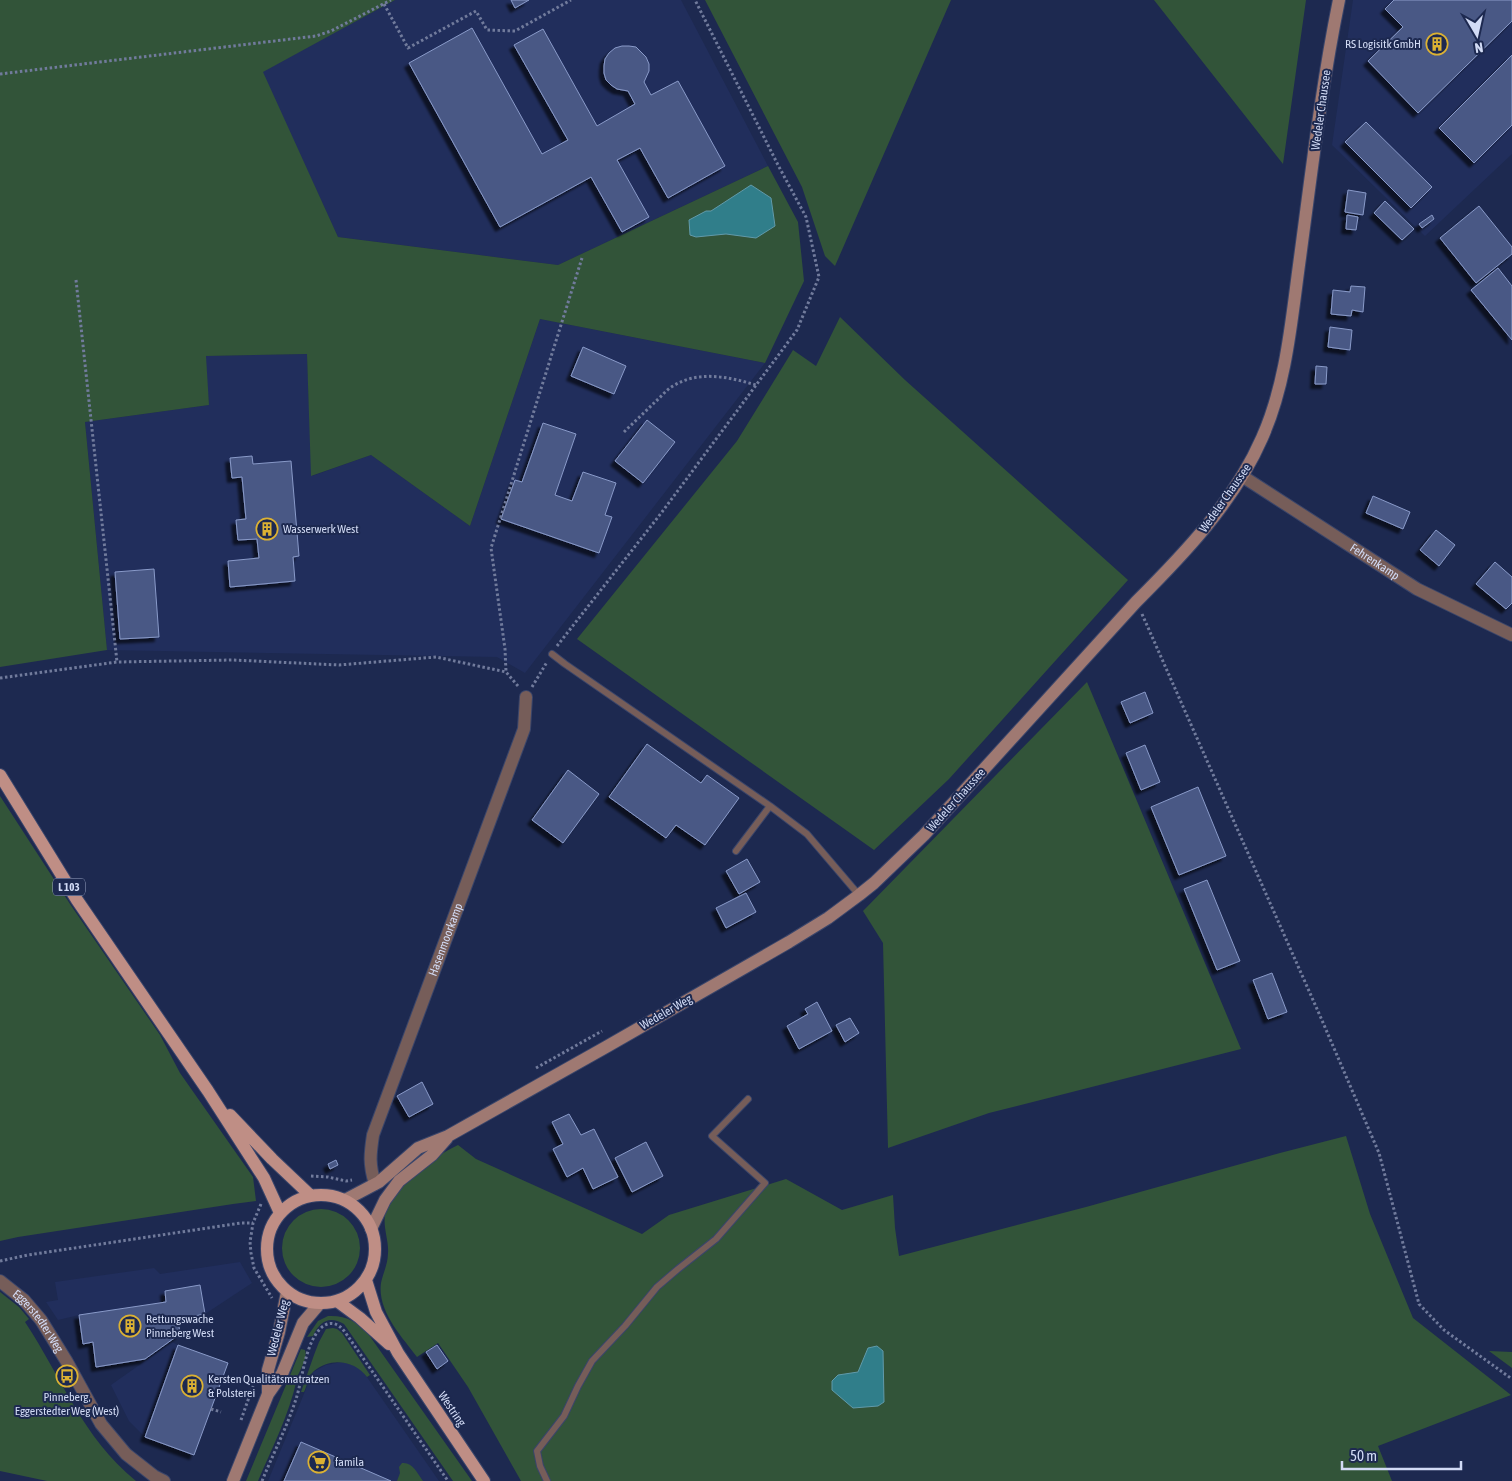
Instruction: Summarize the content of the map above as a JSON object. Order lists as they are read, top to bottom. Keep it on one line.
{"streets":{"main road":["Wedeler Chaussee","L 103","Wedeler Weg","Westring"],"street":["Fehrenkamp","Hasenmoorkamp","Eggerstedter Weg"]},"crossings":[["Wedeler Chaussee","Fehrenkamp"],["Wedeler Chaussee","Wedeler Weg"],["L 103","Wedeler Weg"],["L 103","Westring"],["Hasenmoorkamp","Wedeler Weg"],["Wedeler Weg","Westring"]],"places":{"building":["RS Logisitk GmbH","Wasserwerk West","Rettungswache Pinneberg West","Kersten Qualitätsmatratzen & Polsterei"],"bus stop":["Pinneberg, Eggerstedter Weg (West)"],"supermarket":["famila"]},"scale_bar":"50 m","north":"bottom"}
